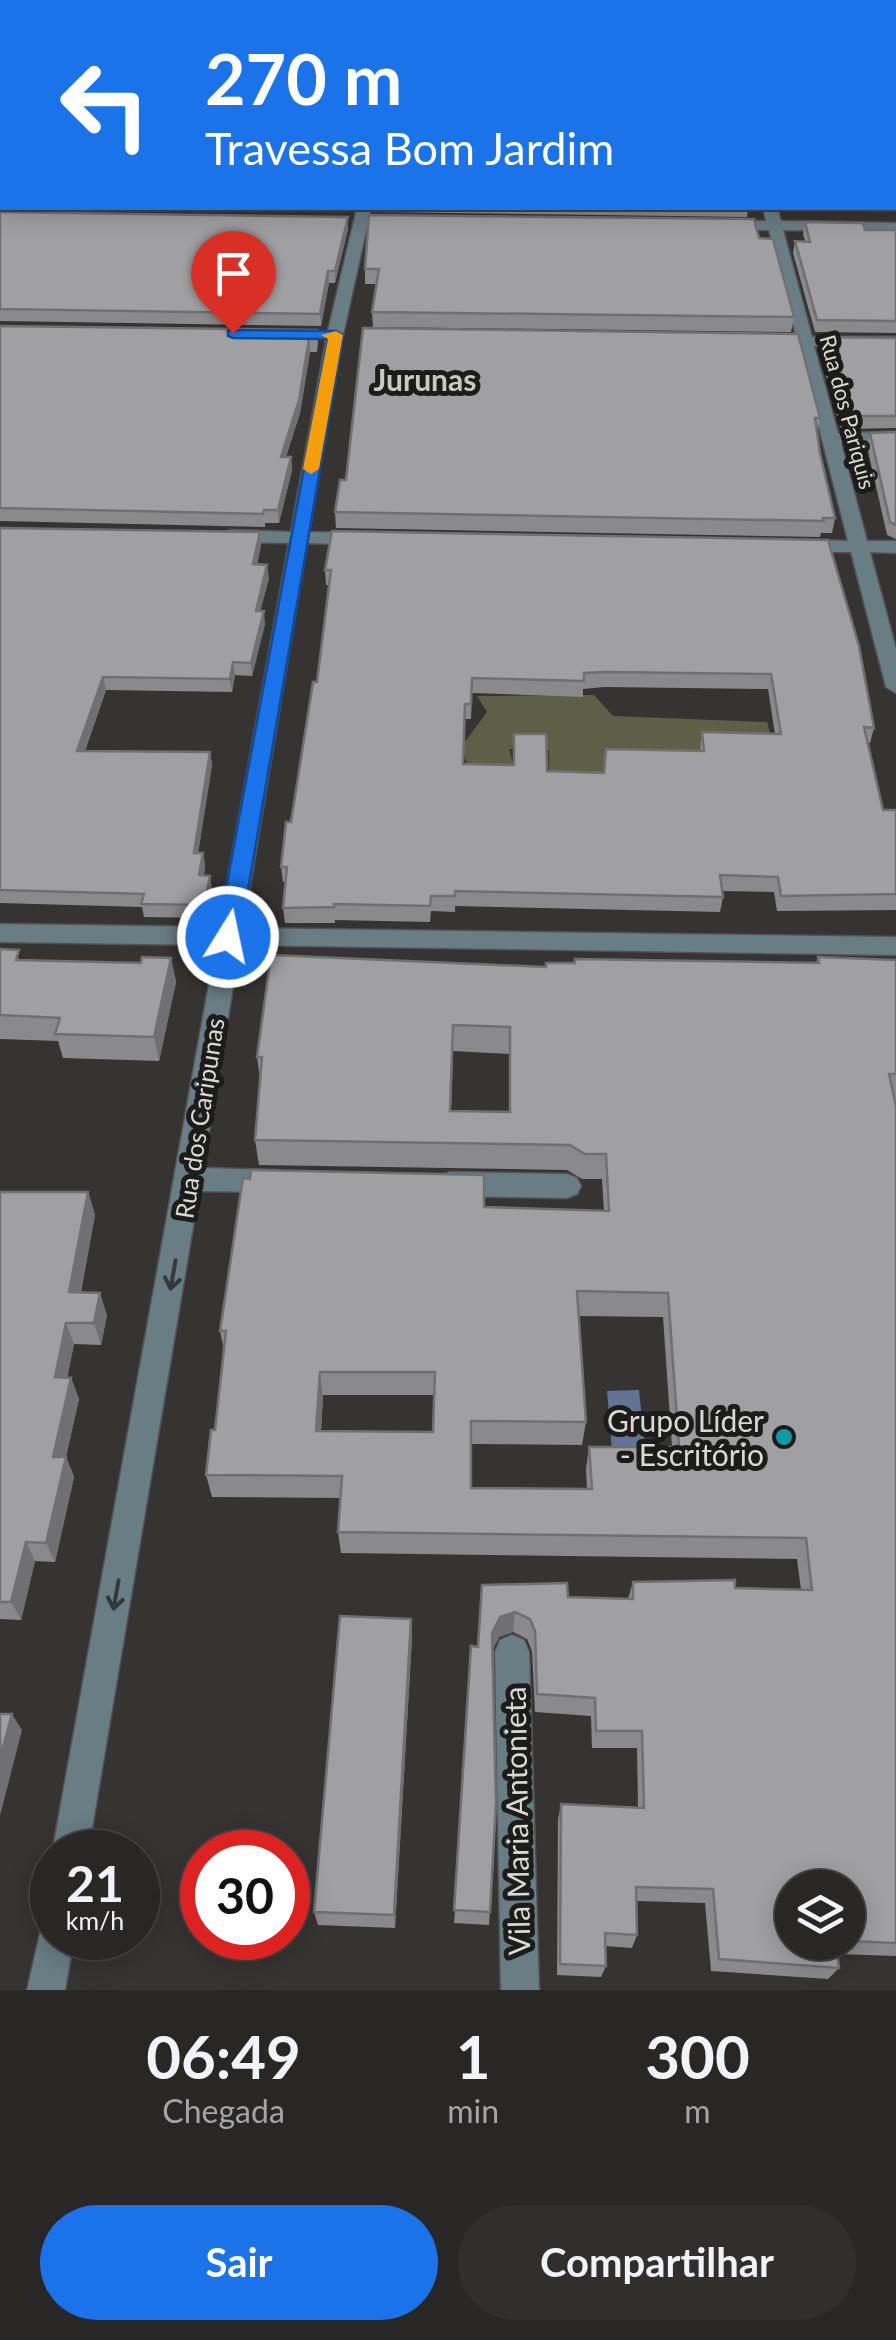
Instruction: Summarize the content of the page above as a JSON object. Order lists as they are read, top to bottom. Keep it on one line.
{"streets":{"street":["Rua dos Pariquis","Rua dos Caripunas","Vila Maria Antonieta"]},"one_way":["Rua dos Caripunas"],"districts":["Jurunas"],"places":["Grupo Líder - Escritório"],"page":{"turn":["270 m","Travessa Bom Jardim"],"speed":"21 km/h","limit":"30","eta":["06:49","Chegada","1","min","300","m"],"buttons":["Sair","Compartilhar"]}}
